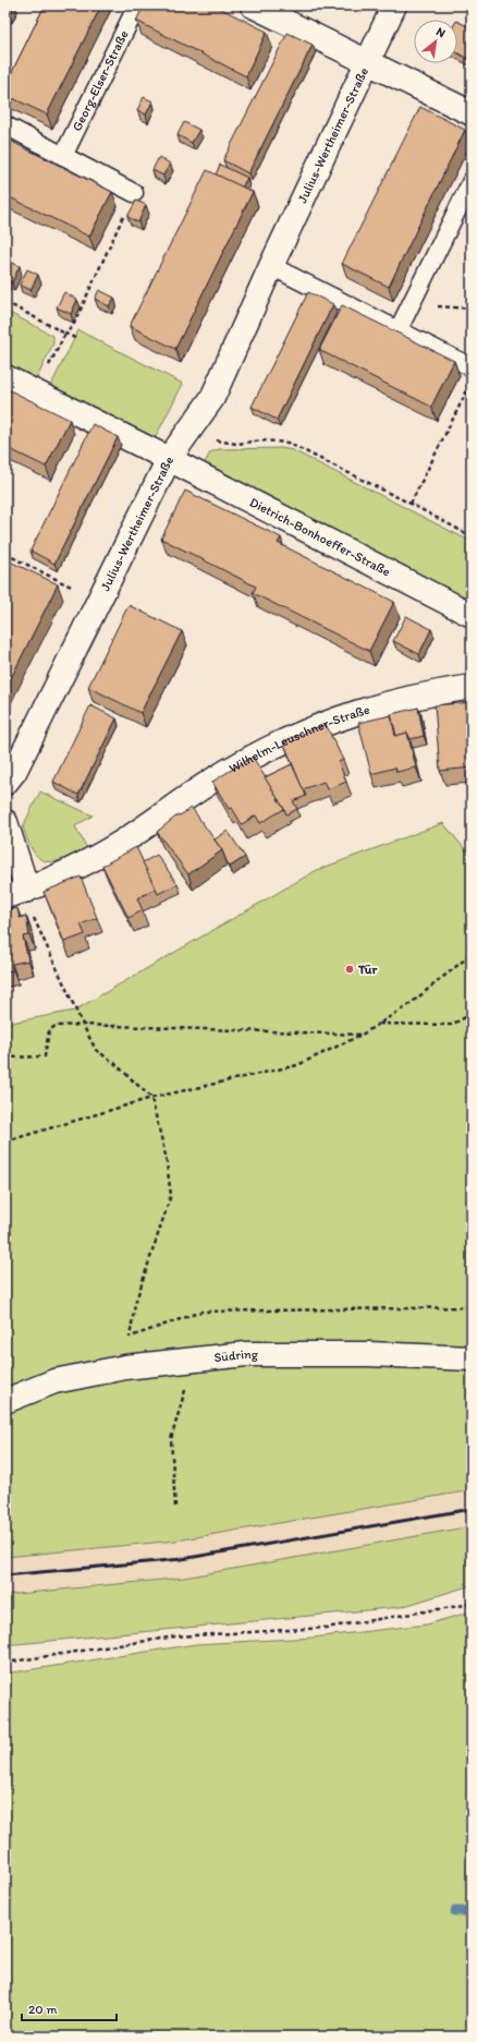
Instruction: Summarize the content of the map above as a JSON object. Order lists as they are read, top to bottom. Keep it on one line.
{"streets":{"street":["Julius-Wertheimer-Straße","Dietrich-Bonhoeffer-Straße","Wilhelm-Leuschner-Straße","Südring"],"lane":["Georg-Elser-Straße"]},"crossings":[["Julius-Wertheimer-Straße","Dietrich-Bonhoeffer-Straße"]],"places":["Tür"],"scale_bar":"20 m","north":"top right"}
